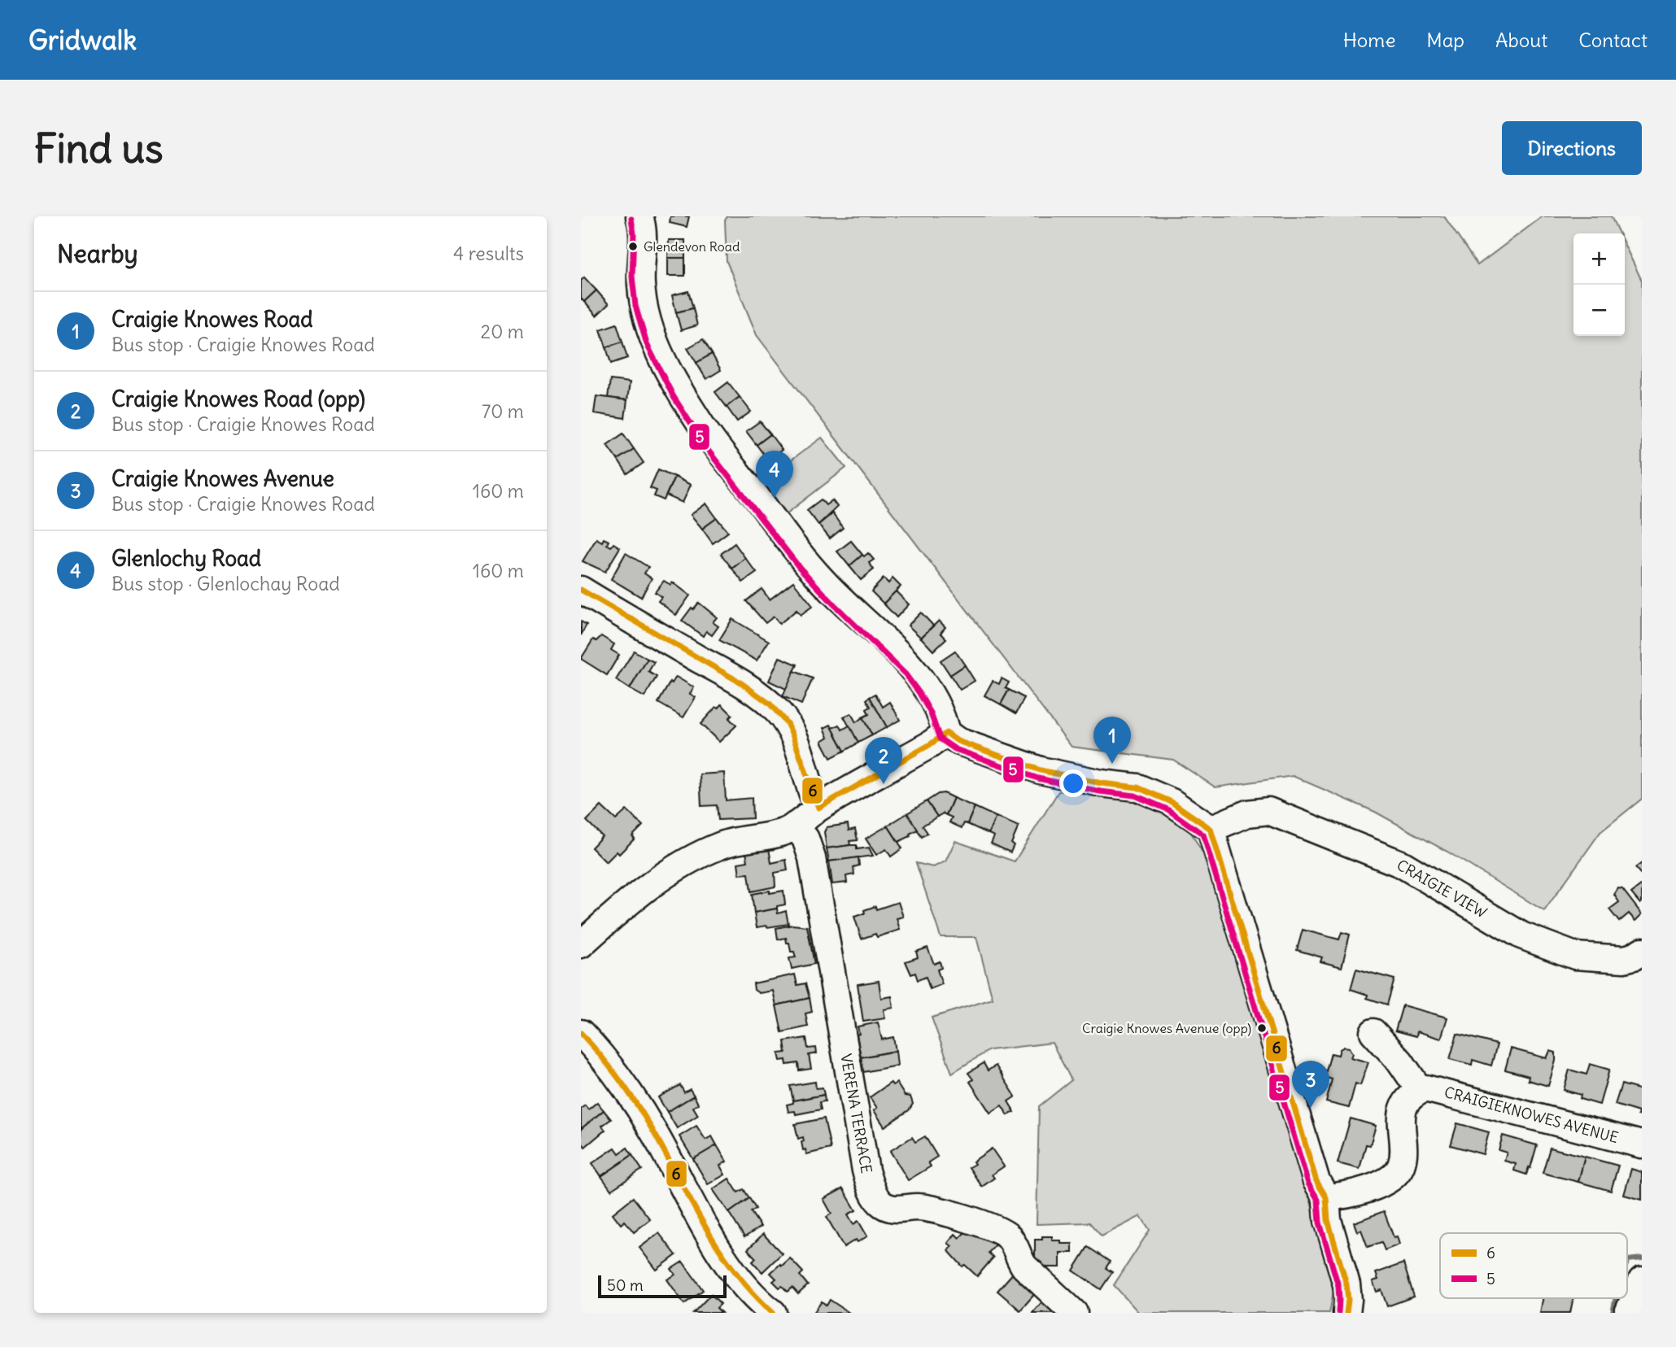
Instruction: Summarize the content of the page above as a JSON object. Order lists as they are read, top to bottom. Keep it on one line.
{"streets":{"street":["CRAIGIE VIEW","VERENA TERRACE","CRAIGIEKNOWES AVENUE"]},"places":["Glendevon Road","Craigie Knowes Avenue (opp)"],"lines":["transit line 5","transit line 6"],"legend":["6","5"],"scale_bar":"50 m","page":{"header":"Gridwalk","nav":["Home","Map","About","Contact"],"buttons":"Directions","title":"Find us","heading":["Nearby","4 results"],"map_buttons":["+","−"],"list":[{"mark":"1","name":"Craigie Knowes Road","note":"Bus stop · Craigie Knowes Road","value":"20 m"},{"mark":"2","name":"Craigie Knowes Road (opp)","note":"Bus stop · Craigie Knowes Road","value":"70 m"},{"mark":"3","name":"Craigie Knowes Avenue","note":"Bus stop · Craigie Knowes Road","value":"160 m"},{"mark":"4","name":"Glenlochy Road","note":"Bus stop · Glenlochay Road","value":"160 m"}],"pins":["4","1","2","3"],"scale":"50 m"}}
